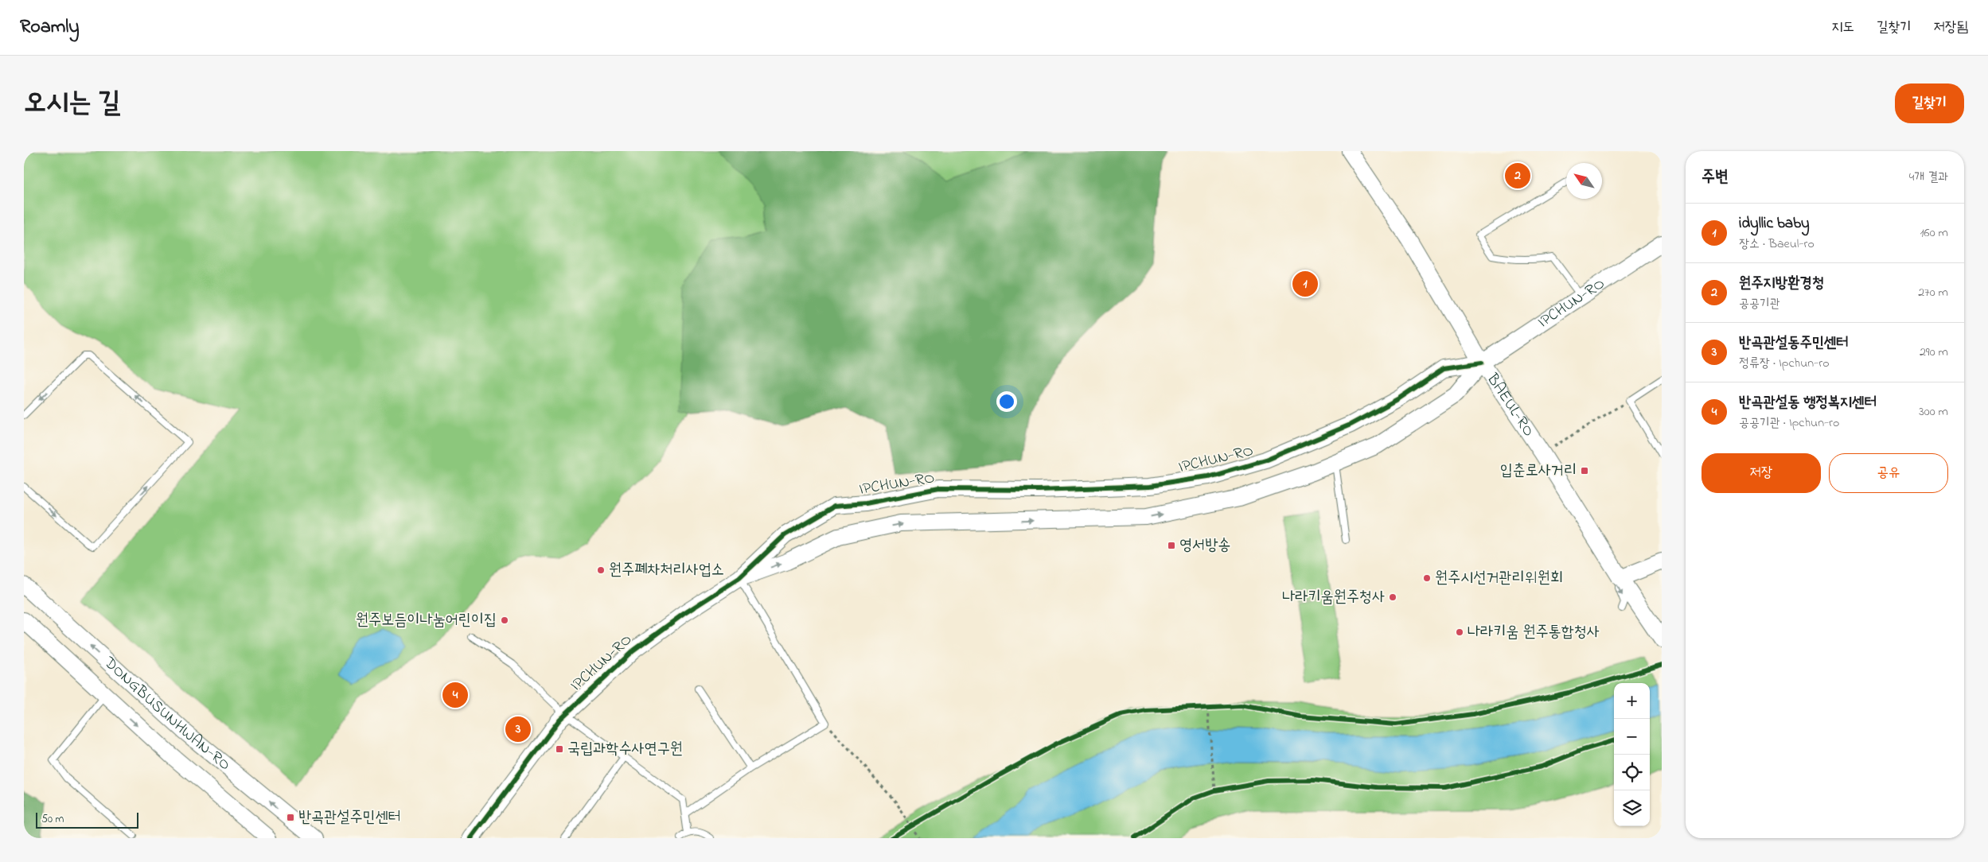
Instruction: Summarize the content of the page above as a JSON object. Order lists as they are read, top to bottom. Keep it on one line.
{"streets":{"street":["IPCHUN-RO","BAEUL-RO","DONGBUSUNHWAN-RO"]},"crossings":[["IPCHUN-RO","BAEUL-RO"]],"places":{"transit":["입춘로사거리","영서방송","국립과학수사연구원","반곡관설주민센터"],"other":["원주폐차처리사업소","원주시선거관리위원회","나라키움원주청사","원주보듬이나눔어린이집","나라키움 원주통합청사"]},"scale_bar":"50 m","north":"top left","page":{"header":"Roamly","nav":["지도","길찾기","저장됨"],"title":"오시는 길","buttons":["길찾기",["저장","공유"]],"heading":["주변","4개 결과"],"pins":["2","1","4","3"],"list":[{"mark":"1","name":"idyllic baby","note":"장소 · Baeul-ro","value":"160 m"},{"mark":"2","name":"원주지방환경청","note":"공공기관","value":"270 m"},{"mark":"3","name":"반곡관설동주민센터","note":"정류장 · Ipchun-ro","value":"290 m"},{"mark":"4","name":"반곡관설동 행정복지센터","note":"공공기관 · Ipchun-ro","value":"300 m"}],"map_buttons":["+","−"],"scale":"50 m"}}
